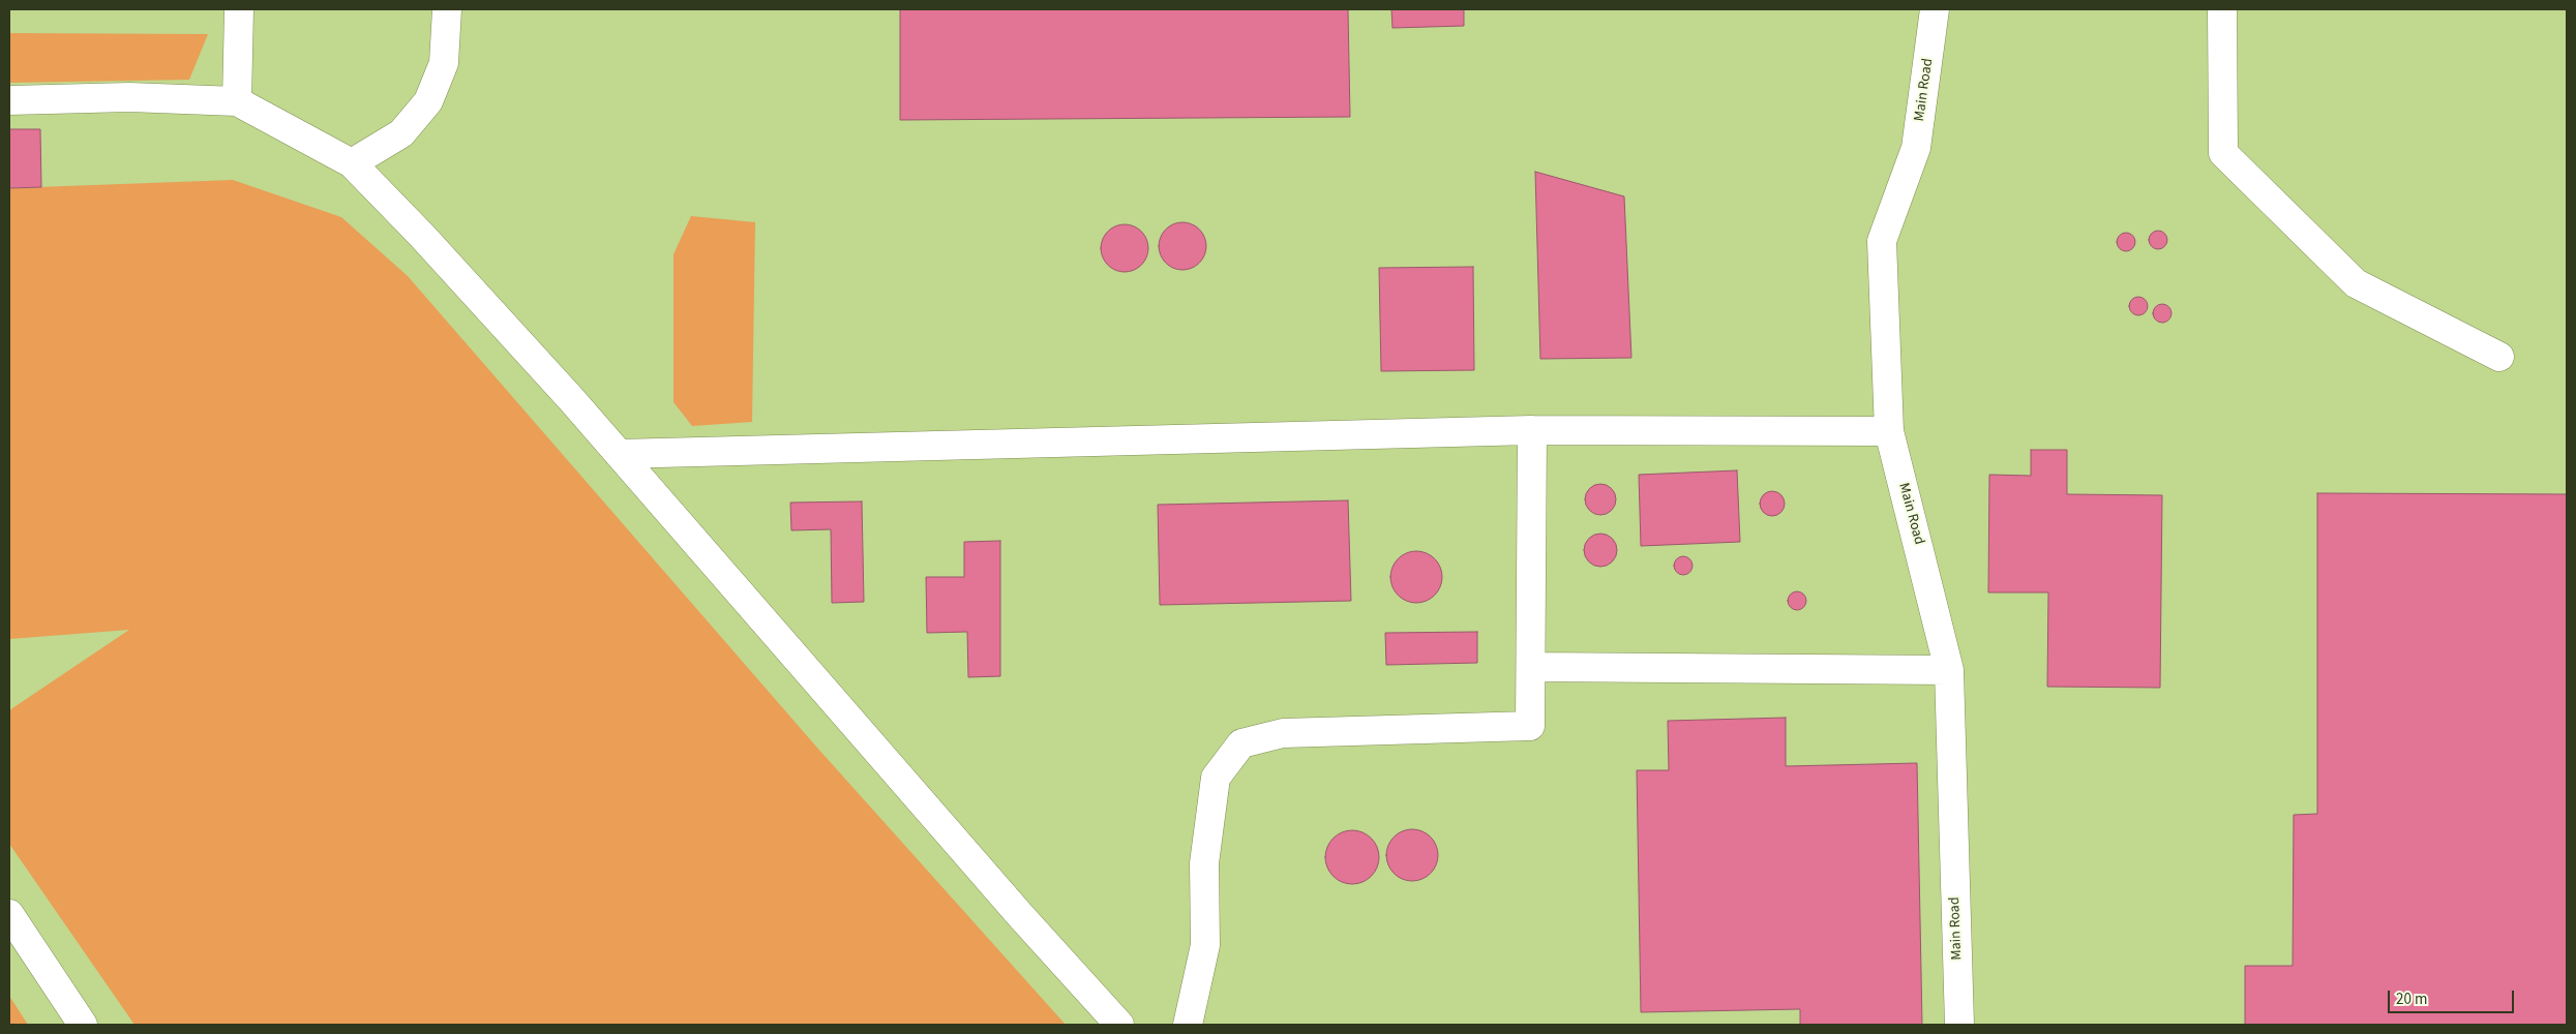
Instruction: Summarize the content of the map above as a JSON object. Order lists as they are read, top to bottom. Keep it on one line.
{"streets":{"lane":["Main Road"]},"scale_bar":"20 m"}
